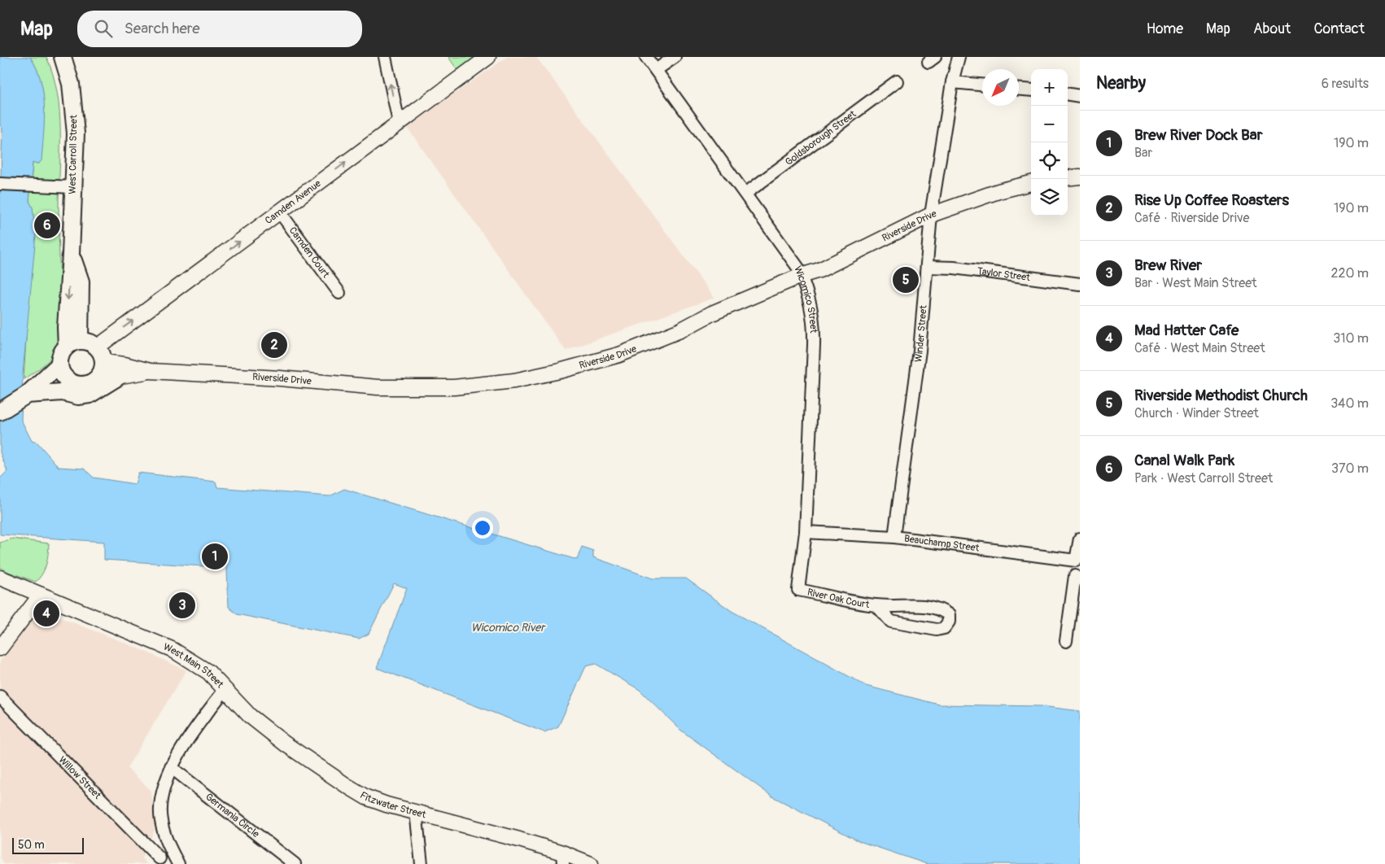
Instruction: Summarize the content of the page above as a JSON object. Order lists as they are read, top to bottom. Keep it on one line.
{"streets":{"main road":["West Carroll Street"],"street":["Goldsborough Street","Camden Avenue","Riverside Drive","Camden Court","Taylor Street","Wicomico Street","Winder Street","Beauchamp Street","River Oak Court","West Main Street","Willow Street","Fitzwater Street","Germania Circle"]},"crossings":[["Goldsborough Street","Wicomico Street"],["West Carroll Street","Camden Avenue"],["West Carroll Street","Riverside Drive"],["Camden Avenue","Riverside Drive"],["Camden Avenue","Camden Court"],["Riverside Drive","Wicomico Street"],["Riverside Drive","Winder Street"],["Taylor Street","Winder Street"],["Wicomico Street","Beauchamp Street"],["Wicomico Street","River Oak Court"],["Winder Street","Beauchamp Street"],["West Main Street","Fitzwater Street"],["West Main Street","Germania Circle"]],"one_way":["Camden Avenue"],"water":["Wicomico River"],"scale_bar":"50 m","north":"bottom left","page":{"header":"Map","search":"Search here","nav":["Home","Map","About","Contact"],"heading":["Nearby","6 results"],"map_buttons":["+","−"],"list":[{"mark":"1","name":"Brew River Dock Bar","note":"Bar","value":"190 m"},{"mark":"2","name":"Rise Up Coffee Roasters","note":"Café · Riverside Drive","value":"190 m"},{"mark":"3","name":"Brew River","note":"Bar · West Main Street","value":"220 m"},{"mark":"4","name":"Mad Hatter Cafe","note":"Café · West Main Street","value":"310 m"},{"mark":"5","name":"Riverside Methodist Church","note":"Church · Winder Street","value":"340 m"},{"mark":"6","name":"Canal Walk Park","note":"Park · West Carroll Street","value":"370 m"}],"pins":["6","5","2","1","3","4"],"scale":"50 m"}}
